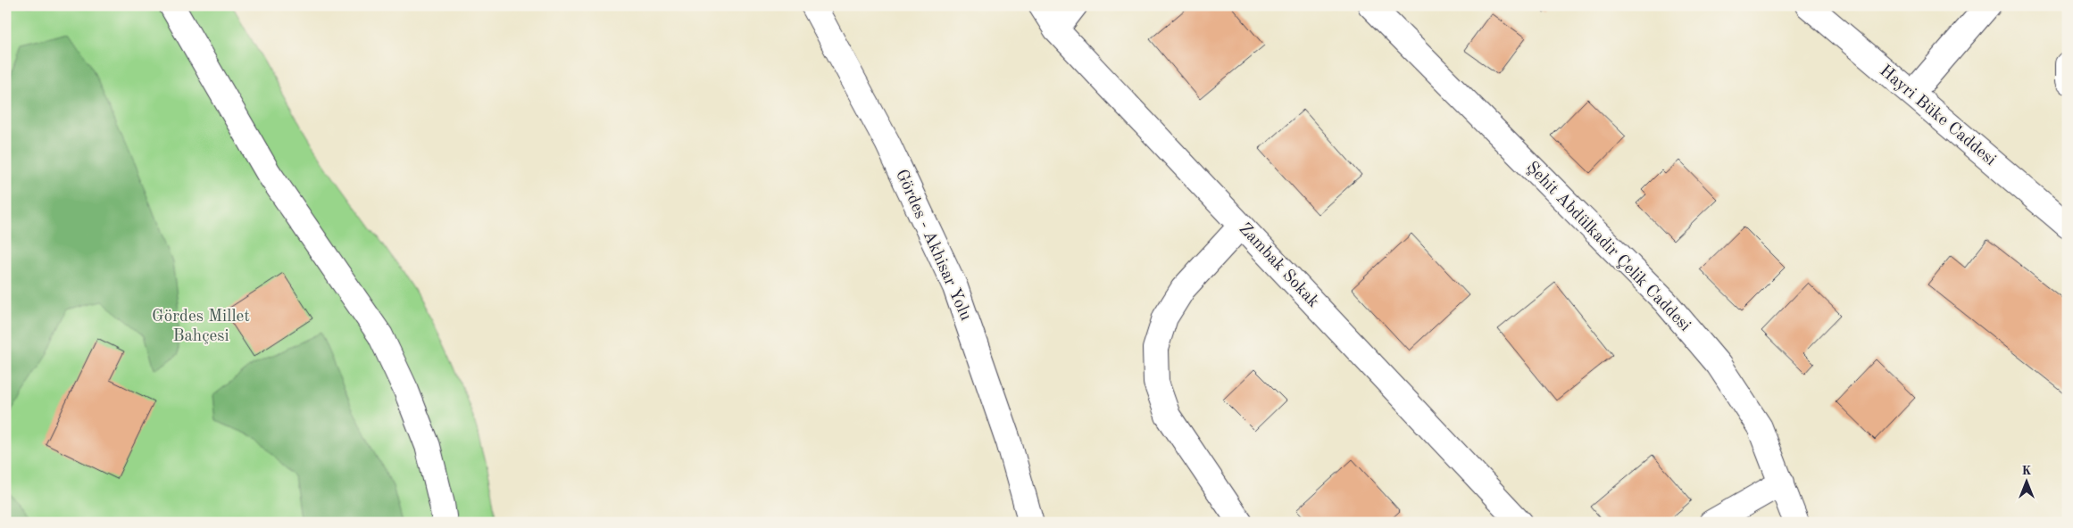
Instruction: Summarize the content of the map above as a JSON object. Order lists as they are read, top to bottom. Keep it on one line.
{"streets":{"street":["Hayri Büke Caddesi","Gördes - Akhisar Yolu","Şehit Abdülkadir Çelik Caddesi","Zambak Sokak"]},"parks":["Gördes Millet Bahçesi"],"north":"top"}
